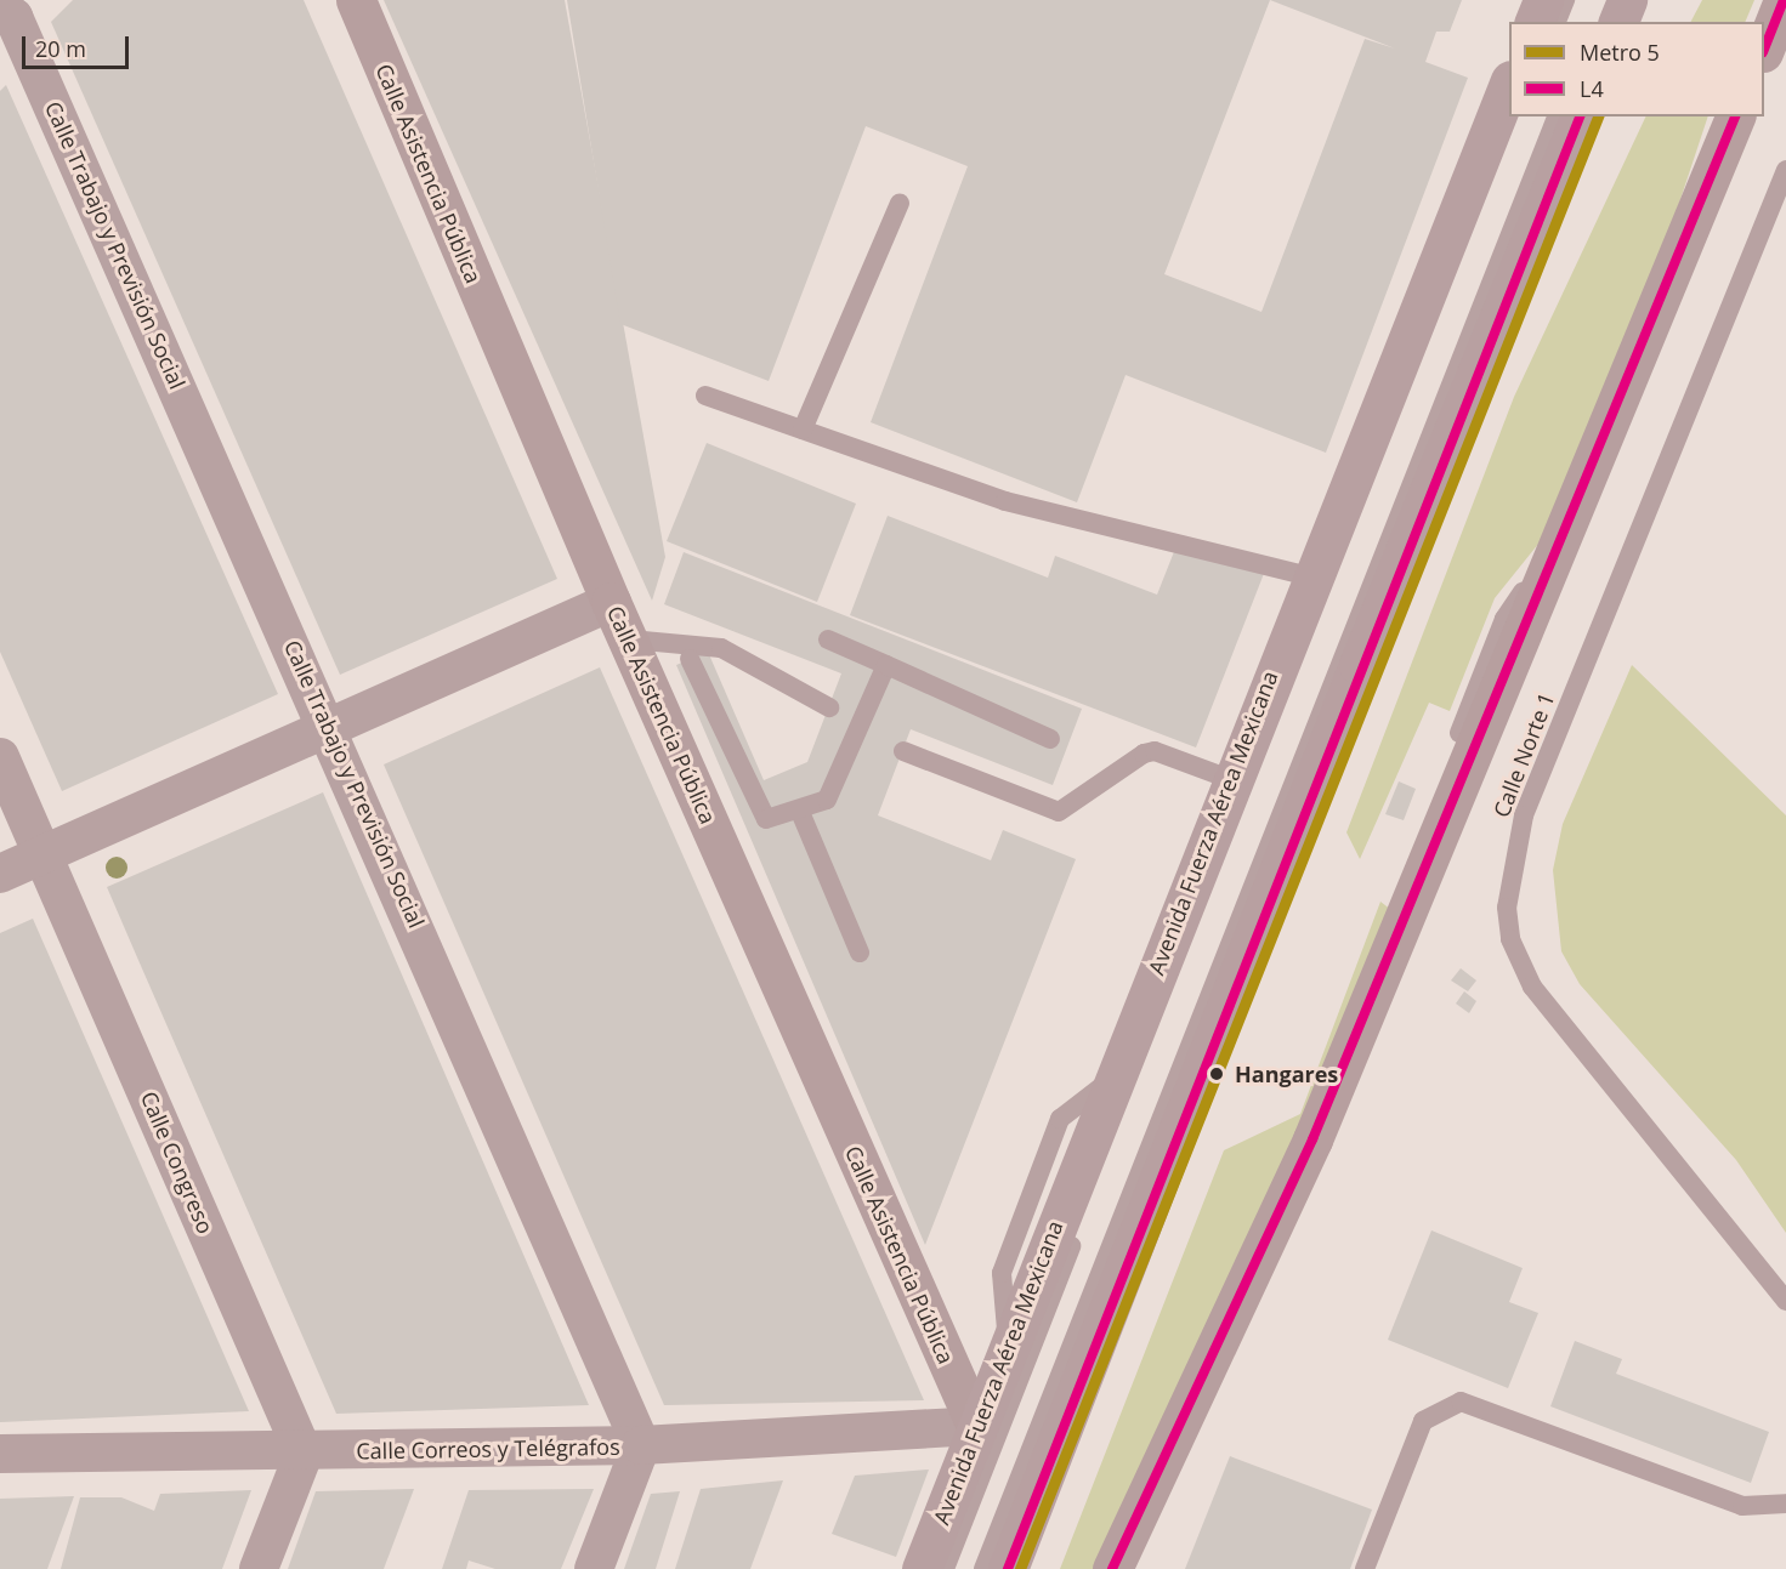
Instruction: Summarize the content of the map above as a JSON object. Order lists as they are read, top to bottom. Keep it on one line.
{"streets":{"main road":["Avenida Fuerza Aérea Mexicana"],"street":["Calle Asistencia Pública","Calle Trabajo y Previsión Social","Calle Congreso","Calle Correos y Telégrafos"],"lane":["Calle Norte 1"]},"crossings":[["Calle Asistencia Pública","Avenida Fuerza Aérea Mexicana"],["Calle Asistencia Pública","Calle Correos y Telégrafos"],["Calle Trabajo y Previsión Social","Calle Correos y Telégrafos"],["Avenida Fuerza Aérea Mexicana","Calle Correos y Telégrafos"],["Calle Congreso","Calle Correos y Telégrafos"]],"places":["Hangares"],"lines":["transit line L4","metro line 5"],"legend":["Metro 5","L4"],"scale_bar":"20 m"}
